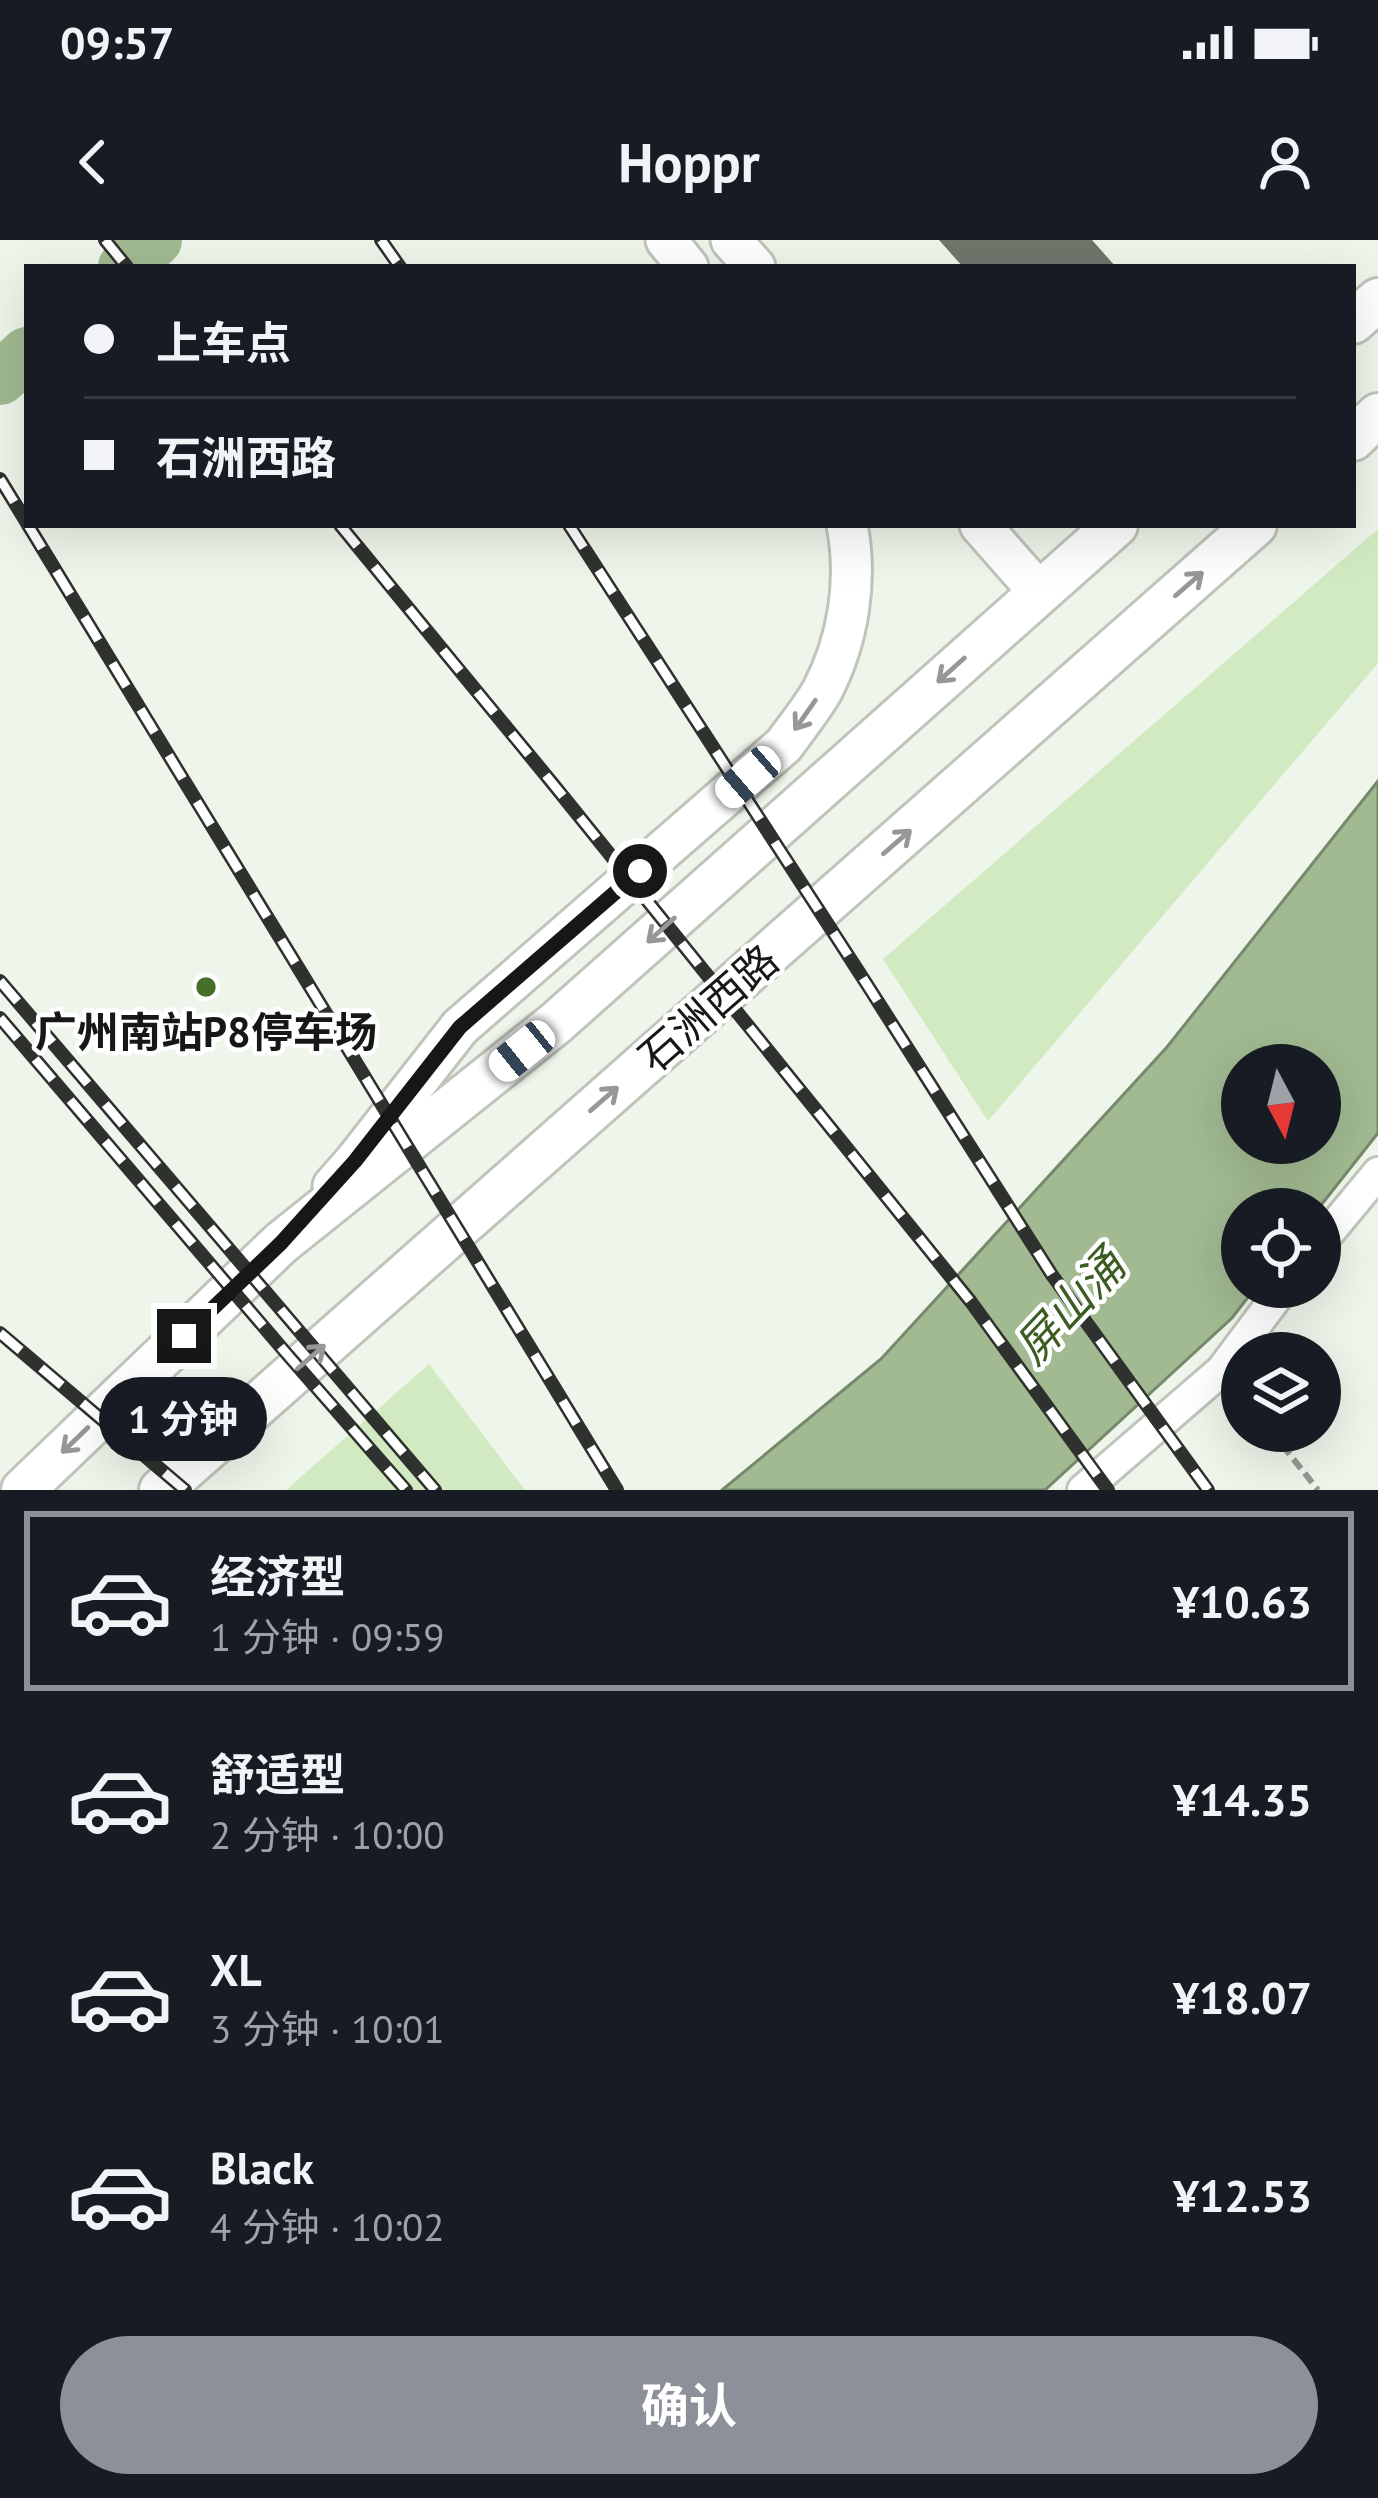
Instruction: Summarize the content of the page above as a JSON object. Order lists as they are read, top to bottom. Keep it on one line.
{"streets":{"main road":["石洲西路"]},"water":["屏山涌"],"places":["广州南站P8停车场"],"north":"bottom","page":{"status":"09:57","header":"Hoppr","banner":["上车点","石洲西路"],"bubble":"1 分钟","list":[{"name":"经济型","note":"1 分钟 · 09:59","value":"¥10.63"},{"name":"舒适型","note":"2 分钟 · 10:00","value":"¥14.35"},{"name":"XL","note":"3 分钟 · 10:01","value":"¥18.07"},{"name":"Black","note":"4 分钟 · 10:02","value":"¥12.53"}],"buttons":"确认"}}
